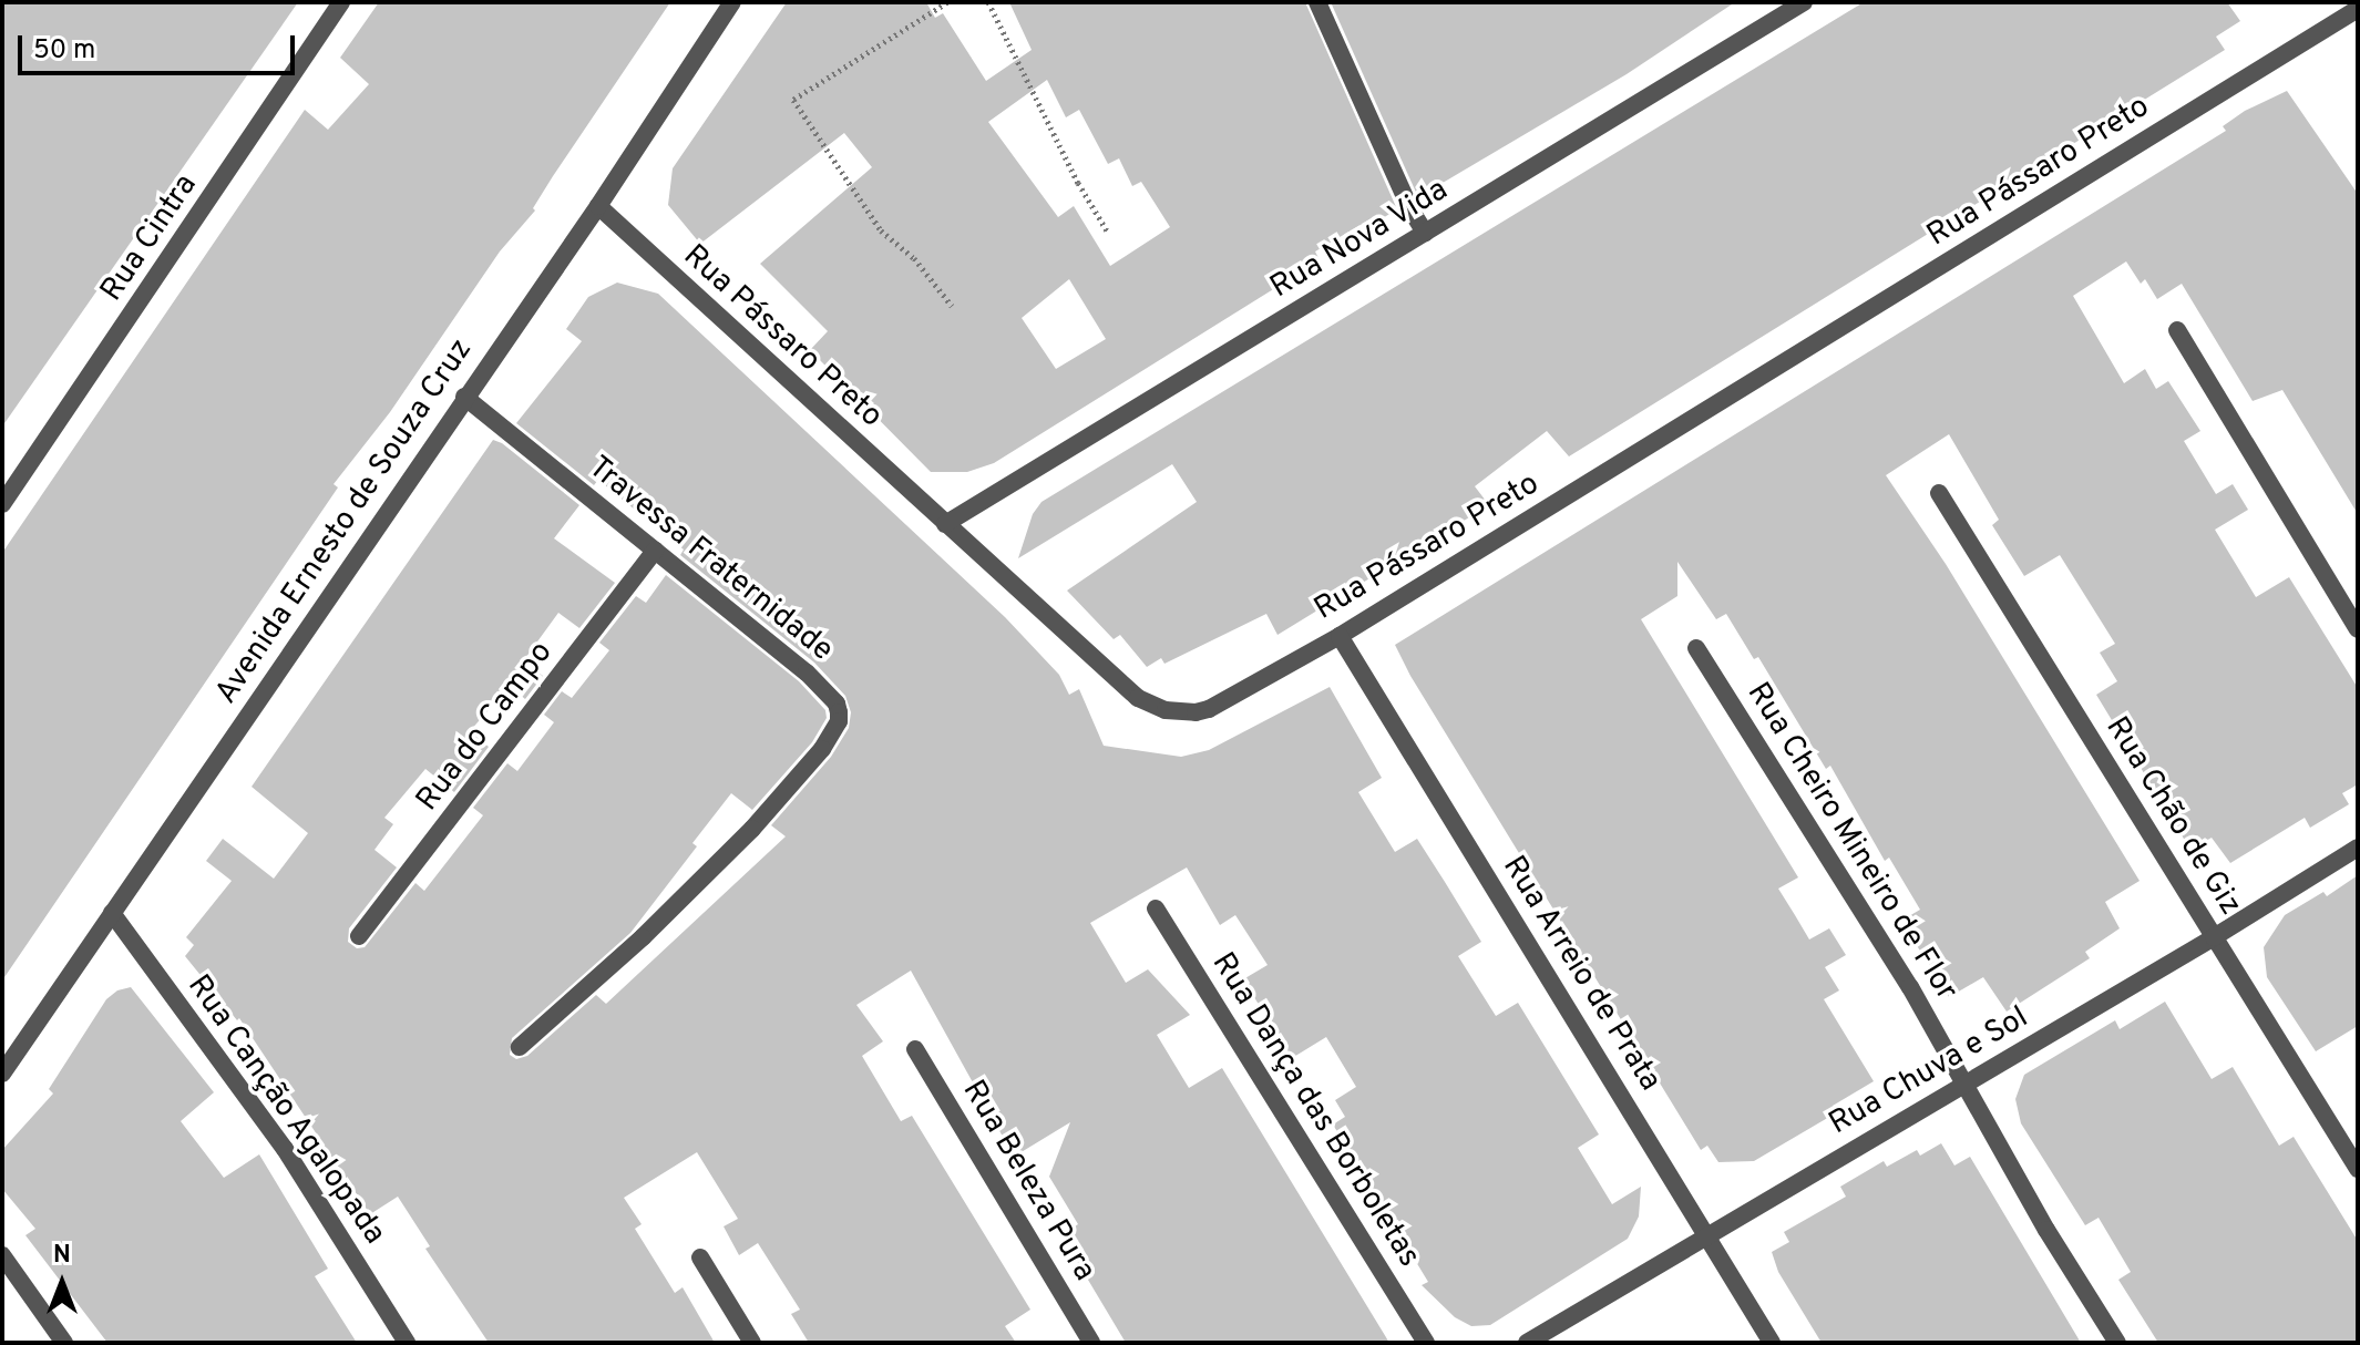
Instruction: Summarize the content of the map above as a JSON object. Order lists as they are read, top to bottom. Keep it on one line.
{"streets":{"street":["Rua Pássaro Preto","Rua Cintra","Rua Nova Vida","Avenida Ernesto de Souza Cruz","Travessa Fraternidade","Rua do Campo","Rua Chão de Giz","Rua Cheiro Mineiro de Flor","Rua Arreio de Prata","Rua Chuva e Sol","Rua Canção Agalopada","Rua Dança das Borboletas","Rua Beleza Pura"]},"crossings":[["Rua Pássaro Preto","Rua Nova Vida"],["Rua Pássaro Preto","Avenida Ernesto de Souza Cruz"],["Rua Pássaro Preto","Rua Arreio de Prata"],["Avenida Ernesto de Souza Cruz","Travessa Fraternidade"],["Avenida Ernesto de Souza Cruz","Rua Canção Agalopada"],["Travessa Fraternidade","Rua do Campo"],["Rua Chão de Giz","Rua Chuva e Sol"],["Rua Cheiro Mineiro de Flor","Rua Chuva e Sol"],["Rua Arreio de Prata","Rua Chuva e Sol"]],"scale_bar":"50 m","north":"top"}
